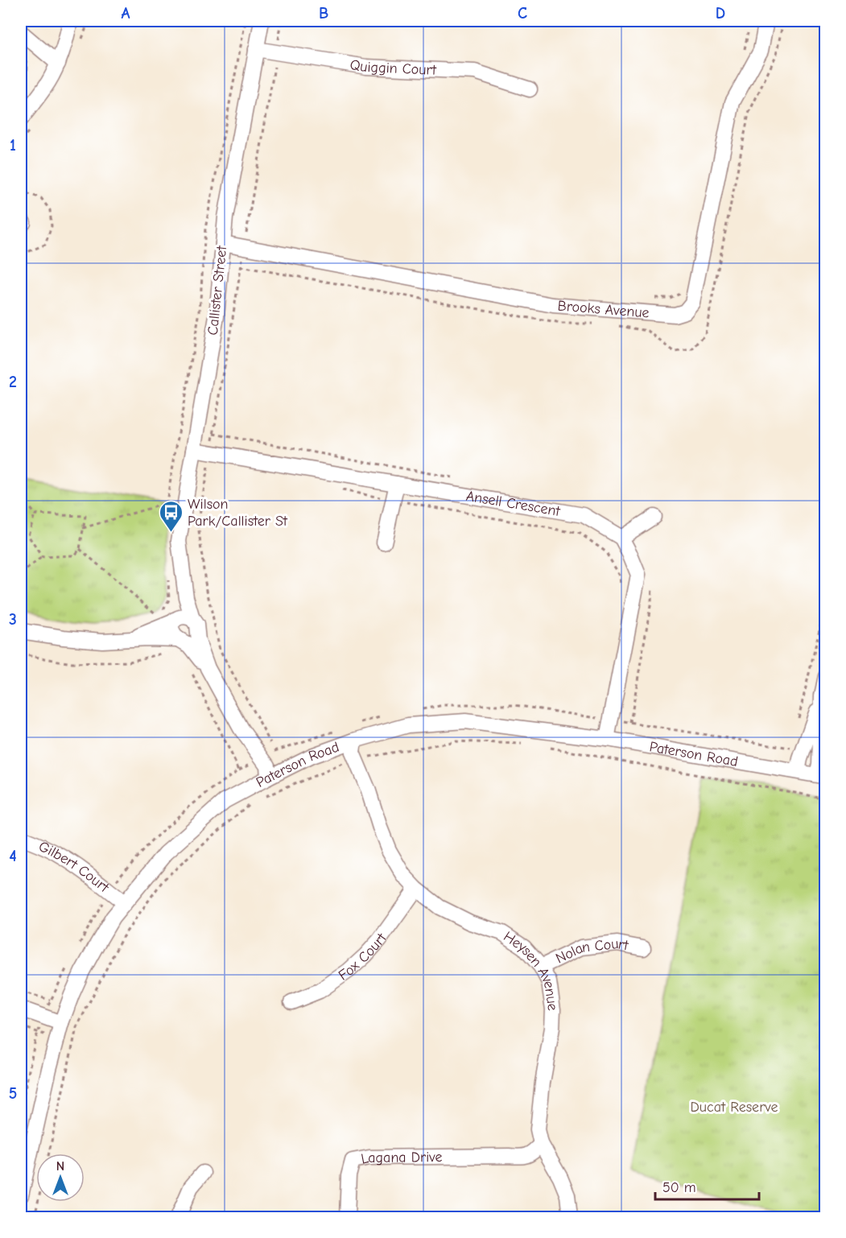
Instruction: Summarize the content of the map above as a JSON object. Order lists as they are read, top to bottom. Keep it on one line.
{"streets":{"street":["Quiggin Court","Callister Street","Brooks Avenue","Ansell Crescent","Paterson Road","Gilbert Court","Fox Court","Nolan Court","Heysen Avenue","Lagana Drive"]},"crossings":[["Quiggin Court","Callister Street"],["Callister Street","Brooks Avenue"],["Callister Street","Ansell Crescent"],["Callister Street","Paterson Road"],["Paterson Road","Gilbert Court"],["Paterson Road","Heysen Avenue"],["Fox Court","Heysen Avenue"],["Nolan Court","Heysen Avenue"],["Heysen Avenue","Lagana Drive"]],"parks":["Ducat Reserve"],"places":{"bus stop":["Wilson Park/Callister St"]},"scale_bar":"50 m","north":"top","grid":{"columns":["A","B","C","D"],"rows":["1","2","3","4","5"]}}
